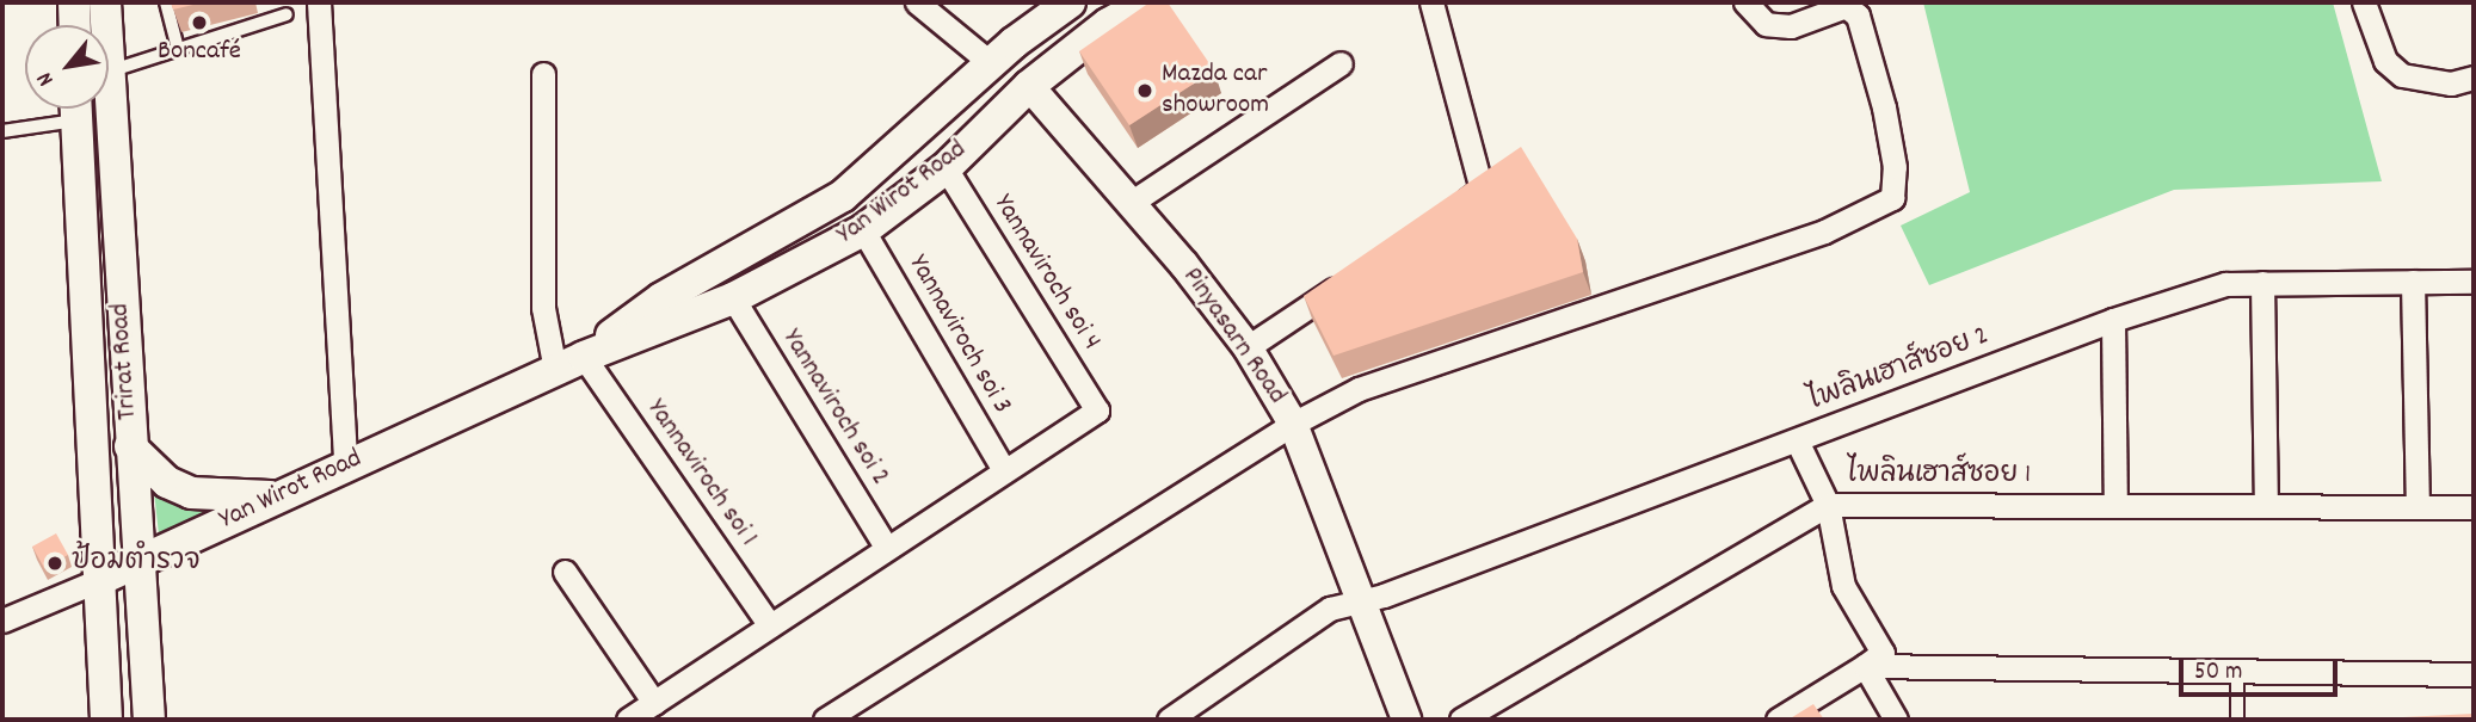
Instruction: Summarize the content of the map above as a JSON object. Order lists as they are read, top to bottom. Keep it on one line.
{"streets":{"main road":["Yan Wirot Road","Trirat Road"],"street":["Yannaviroch soi 4","Yannaviroch soi 3","Pinyasarn Road","ไพลินเฮาส์ซอย 2","Yannaviroch soi 2","Yannaviroch soi 1","ไพลินเฮาส์ซอย 1"]},"crossings":[["Yan Wirot Road","Yannaviroch soi 4"],["Yan Wirot Road","Yannaviroch soi 3"],["Yan Wirot Road","Pinyasarn Road"],["Yan Wirot Road","Trirat Road"],["Yan Wirot Road","Yannaviroch soi 2"],["Yan Wirot Road","Yannaviroch soi 1"],["Yannaviroch soi 4","Yannaviroch soi 3"],["Pinyasarn Road","ไพลินเฮาส์ซอย 2"]],"places":["Boncafé","Mazda car showroom","ป้อมตำรวจ"],"scale_bar":"50 m","north":"bottom left"}
